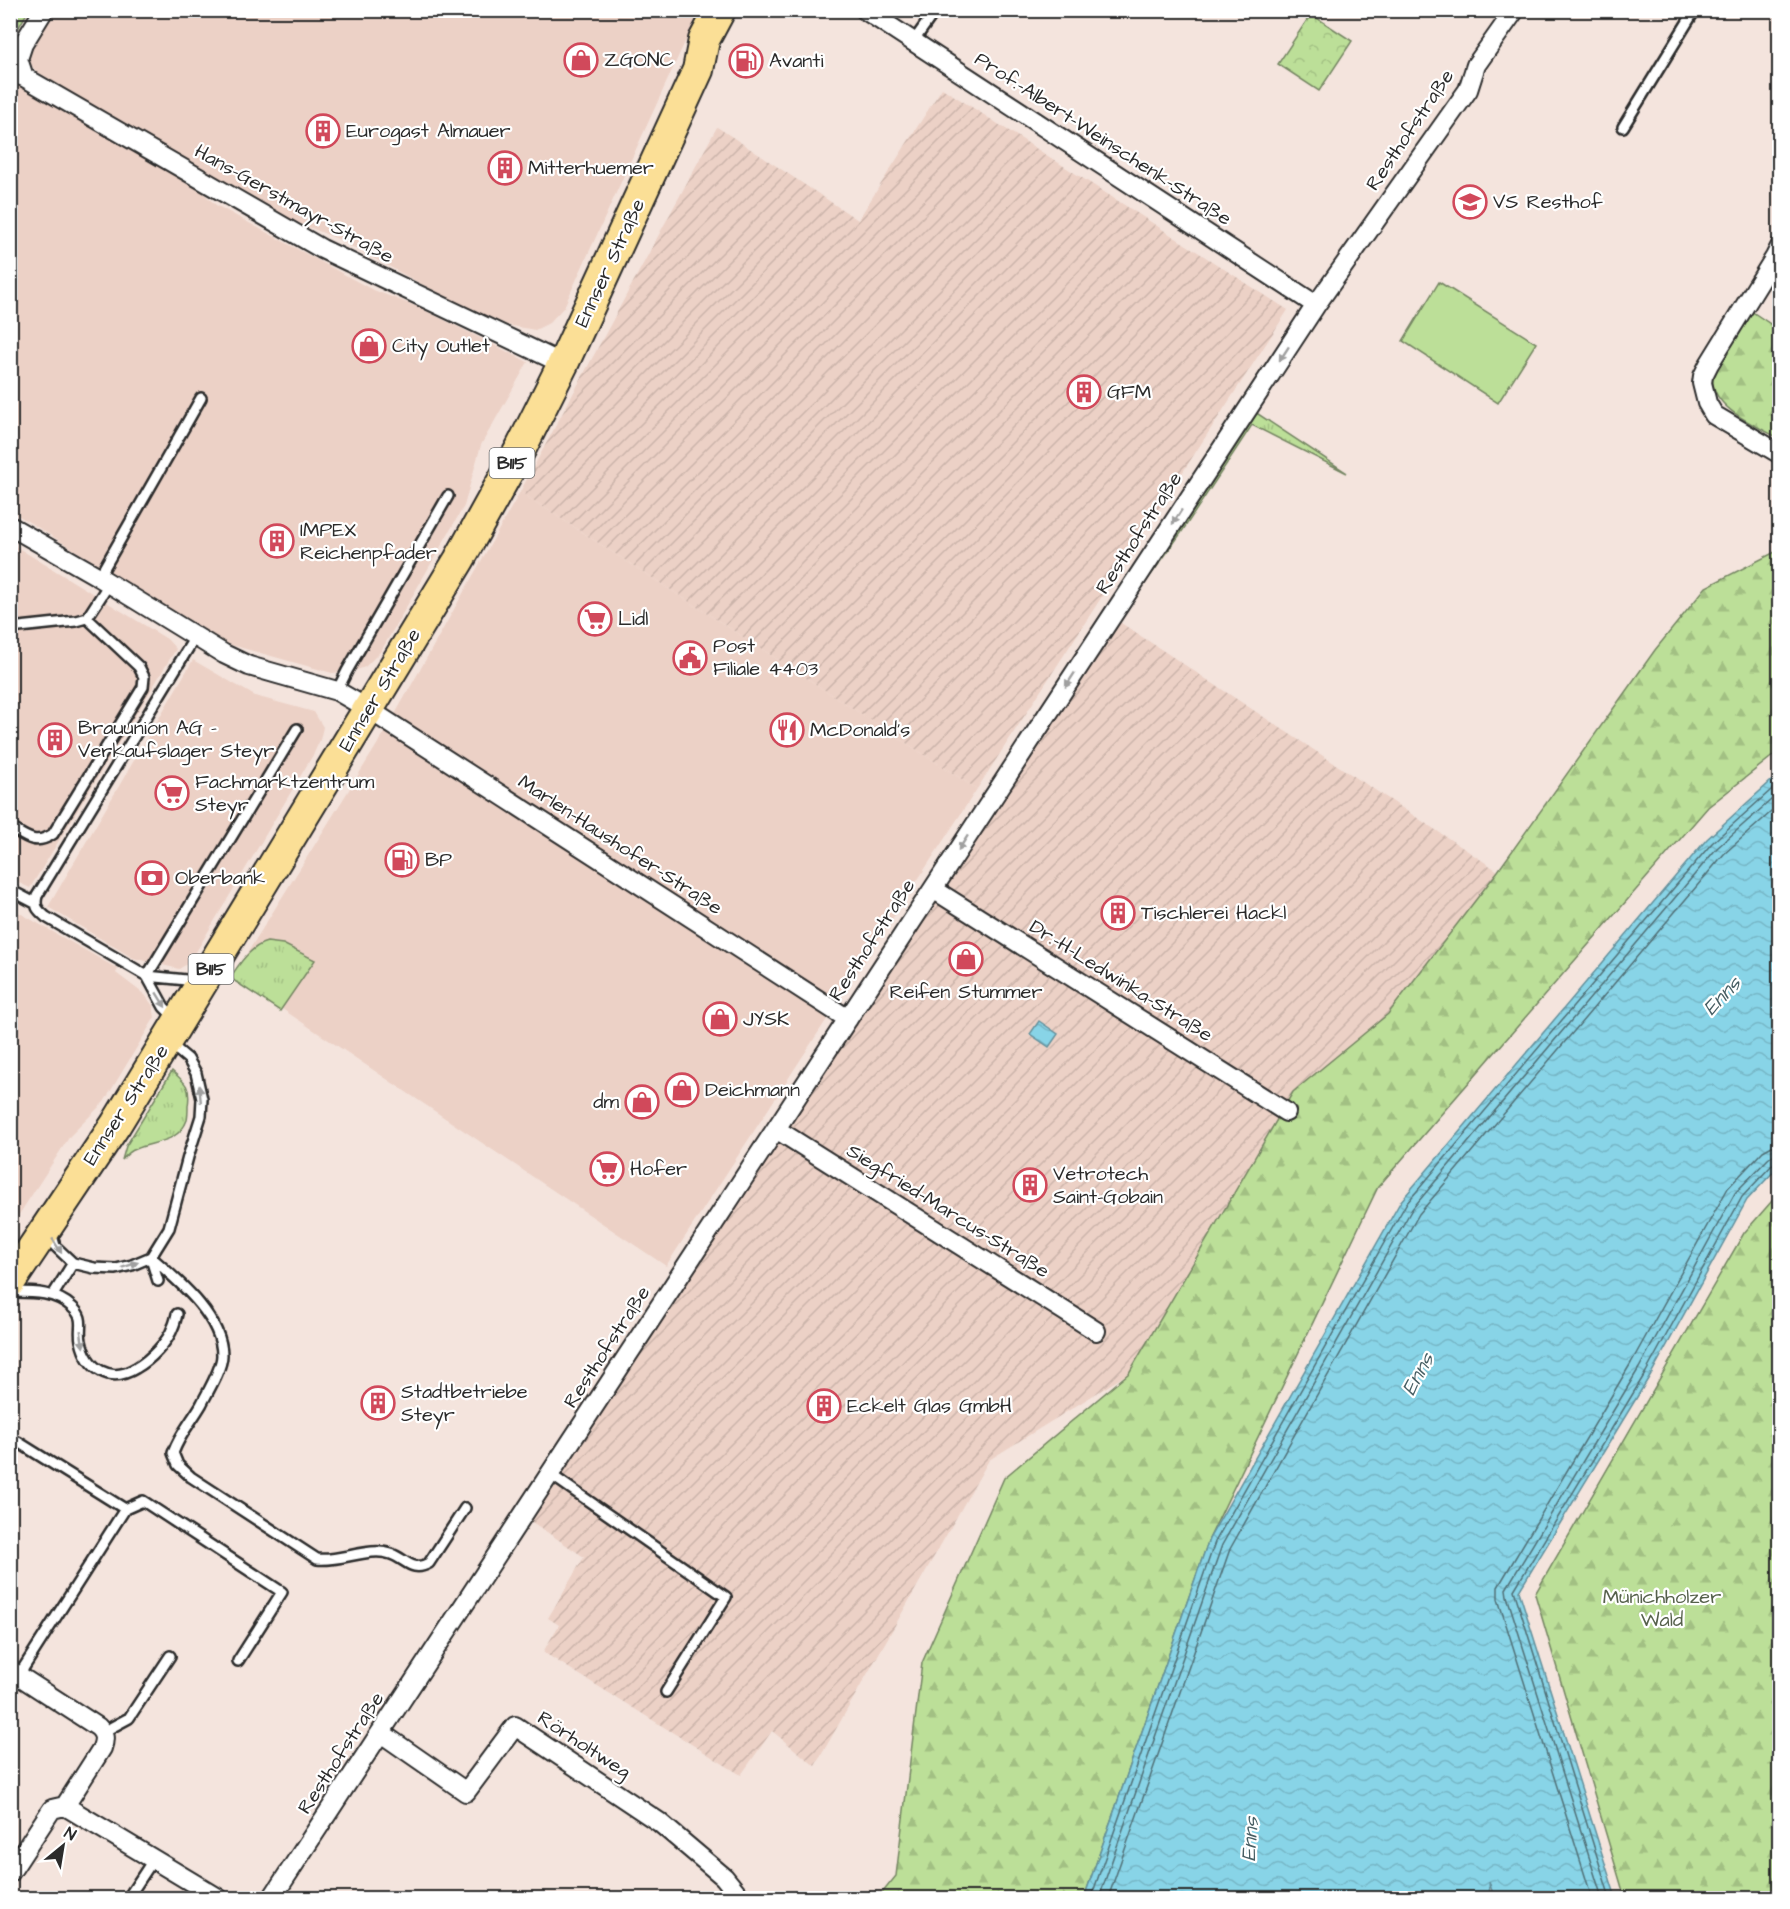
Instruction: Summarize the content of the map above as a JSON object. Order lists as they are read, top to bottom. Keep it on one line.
{"streets":{"main road":["Ennser Straße","B115"],"street":["Resthofstraße","Prof.-Albert-Weinschenk-Straße","Hans-Gerstmayr-Straße","Marlen-Haushofer-Straße","Dr.-H-Ledwinka-Straße","Siegfried-Marcus-Straße","Rörholtweg"]},"crossings":[["Resthofstraße","Prof.-Albert-Weinschenk-Straße"],["Resthofstraße","Marlen-Haushofer-Straße"],["Resthofstraße","Dr.-H-Ledwinka-Straße"],["Resthofstraße","Siegfried-Marcus-Straße"],["Resthofstraße","Rörholtweg"],["Hans-Gerstmayr-Straße","Ennser Straße"],["Ennser Straße","Marlen-Haushofer-Straße"]],"water":["Enns"],"parks":["Münichholzer Wald"],"places":{"shop":["ZGONC","City Outlet","Reifen Stummer","JYSK","Deichmann","dm"],"fuel station":["Avanti","BP"],"building":["Eurogast Almauer","Mitterhuemer","GFM","IMPEX Reichenpfader","Brauunion AG - Verkaufslager Steyr","Tischlerei Hackl","Vetrotech Saint-Gobain","Stadtbetriebe Steyr","Eckelt Glas GmbH"],"school or university":["VS Resthof"],"supermarket":["Lidl","Fachmarktzentrum Steyr","Hofer"],"public building":["Post Filiale 4403"],"restaurant":["McDonald's"],"bank":["Oberbank"]},"north":"top right"}
